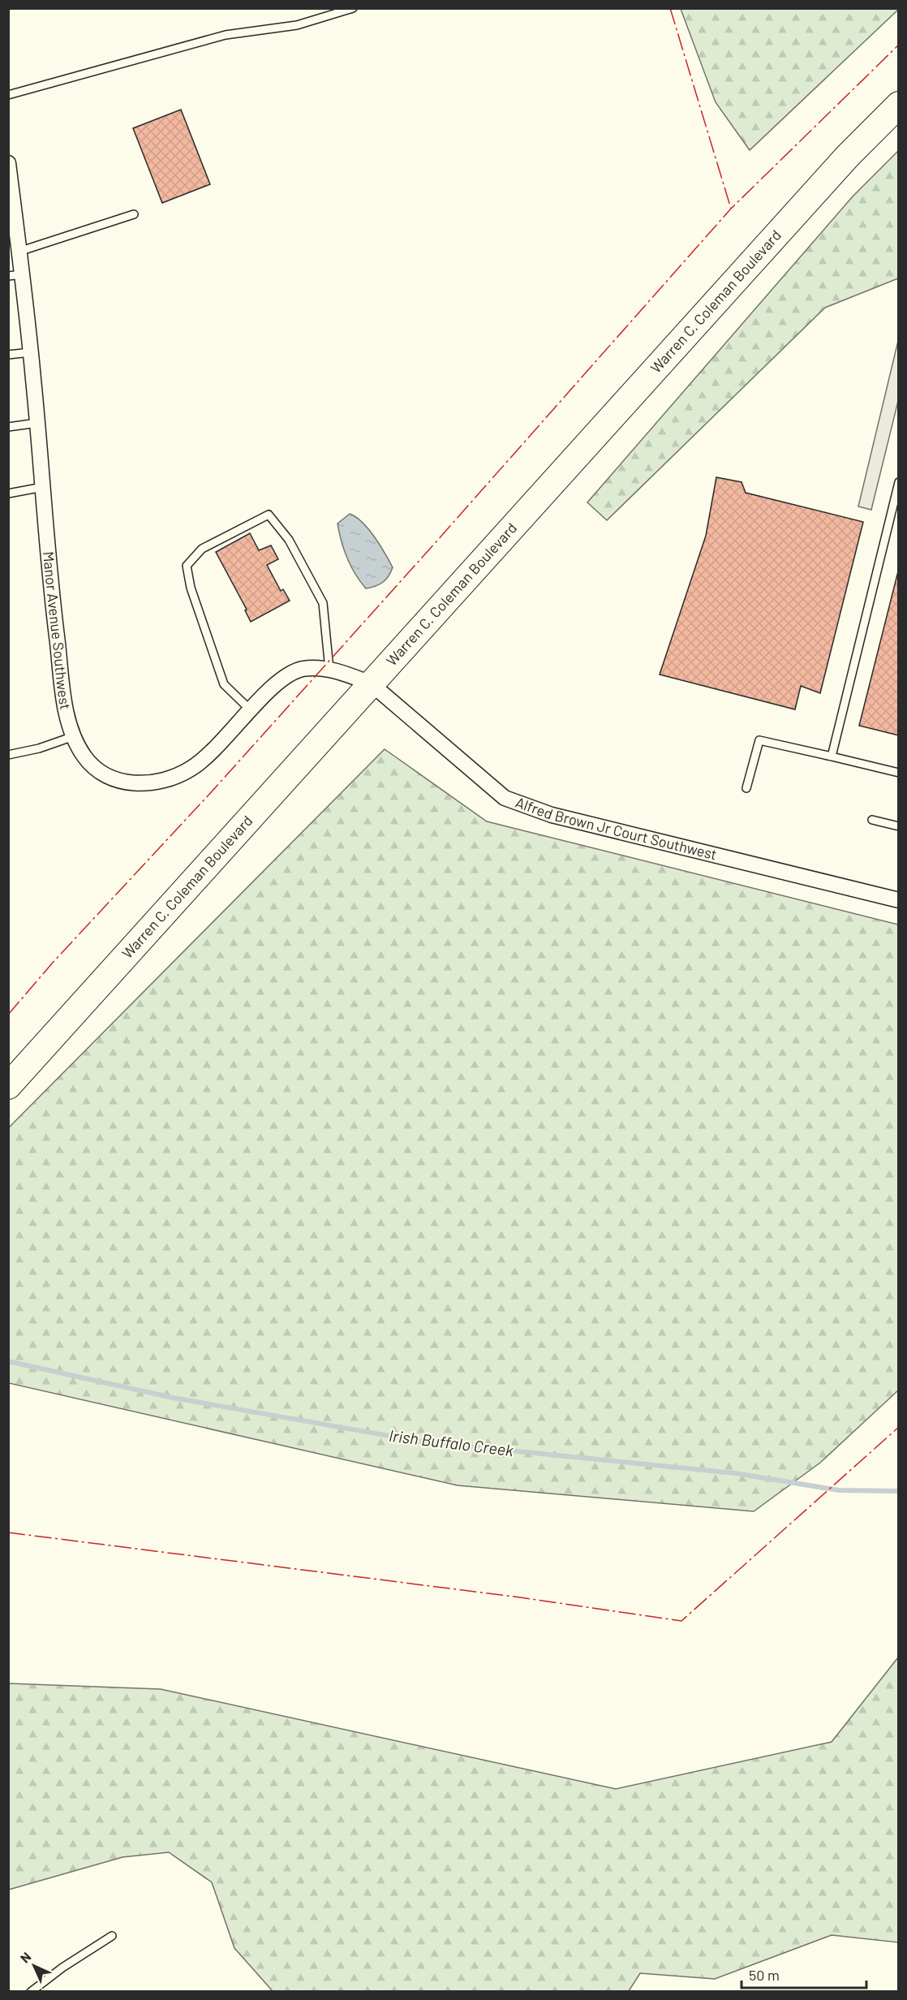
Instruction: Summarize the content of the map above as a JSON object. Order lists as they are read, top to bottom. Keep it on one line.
{"streets":{"highway":["Warren C. Coleman Boulevard"],"street":["Manor Avenue Southwest","Alfred Brown Jr Court Southwest"]},"crossings":[["Warren C. Coleman Boulevard","Manor Avenue Southwest"],["Warren C. Coleman Boulevard","Alfred Brown Jr Court Southwest"],["Manor Avenue Southwest","Alfred Brown Jr Court Southwest"]],"water":["Irish Buffalo Creek"],"scale_bar":"50 m","north":"top left"}
